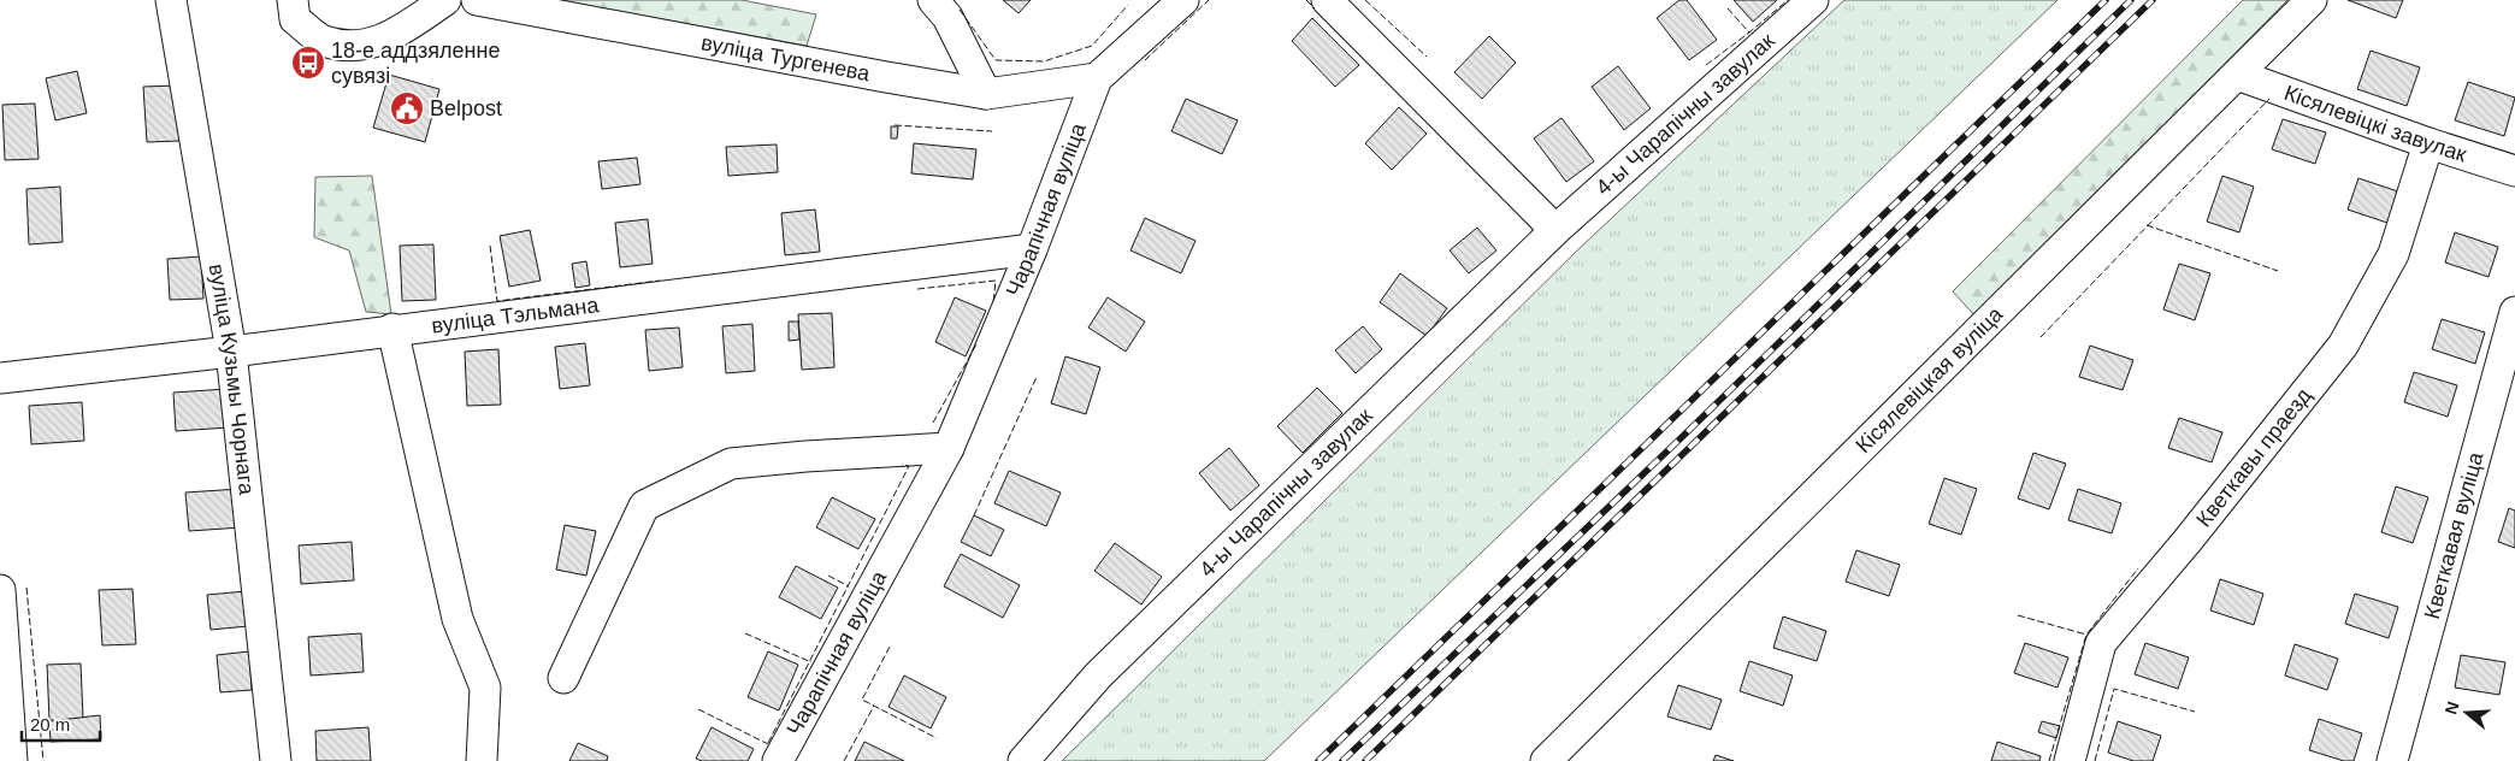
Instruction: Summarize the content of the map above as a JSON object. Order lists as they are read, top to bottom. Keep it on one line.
{"streets":{"street":["вуліца Тургенева","4-ы Чарапічны завулак","Кісялевіцкі завулак","Чарапічная вуліца","вуліца Тэльмана","вуліца Кузьмы Чорнага","Кісялевіцкая вуліца","Кветкавы праезд","Кветкавая вуліца"]},"crossings":[["вуліца Тургенева","Чарапічная вуліца"],["Кісялевіцкі завулак","Кісялевіцкая вуліца"],["Кісялевіцкі завулак","Кветкавы праезд"],["Чарапічная вуліца","вуліца Тэльмана"],["вуліца Тэльмана","вуліца Кузьмы Чорнага"]],"places":{"bus stop":["18-е аддзяленне сувязі"],"public building":["Belpost"]},"scale_bar":"20 m","north":"left"}
